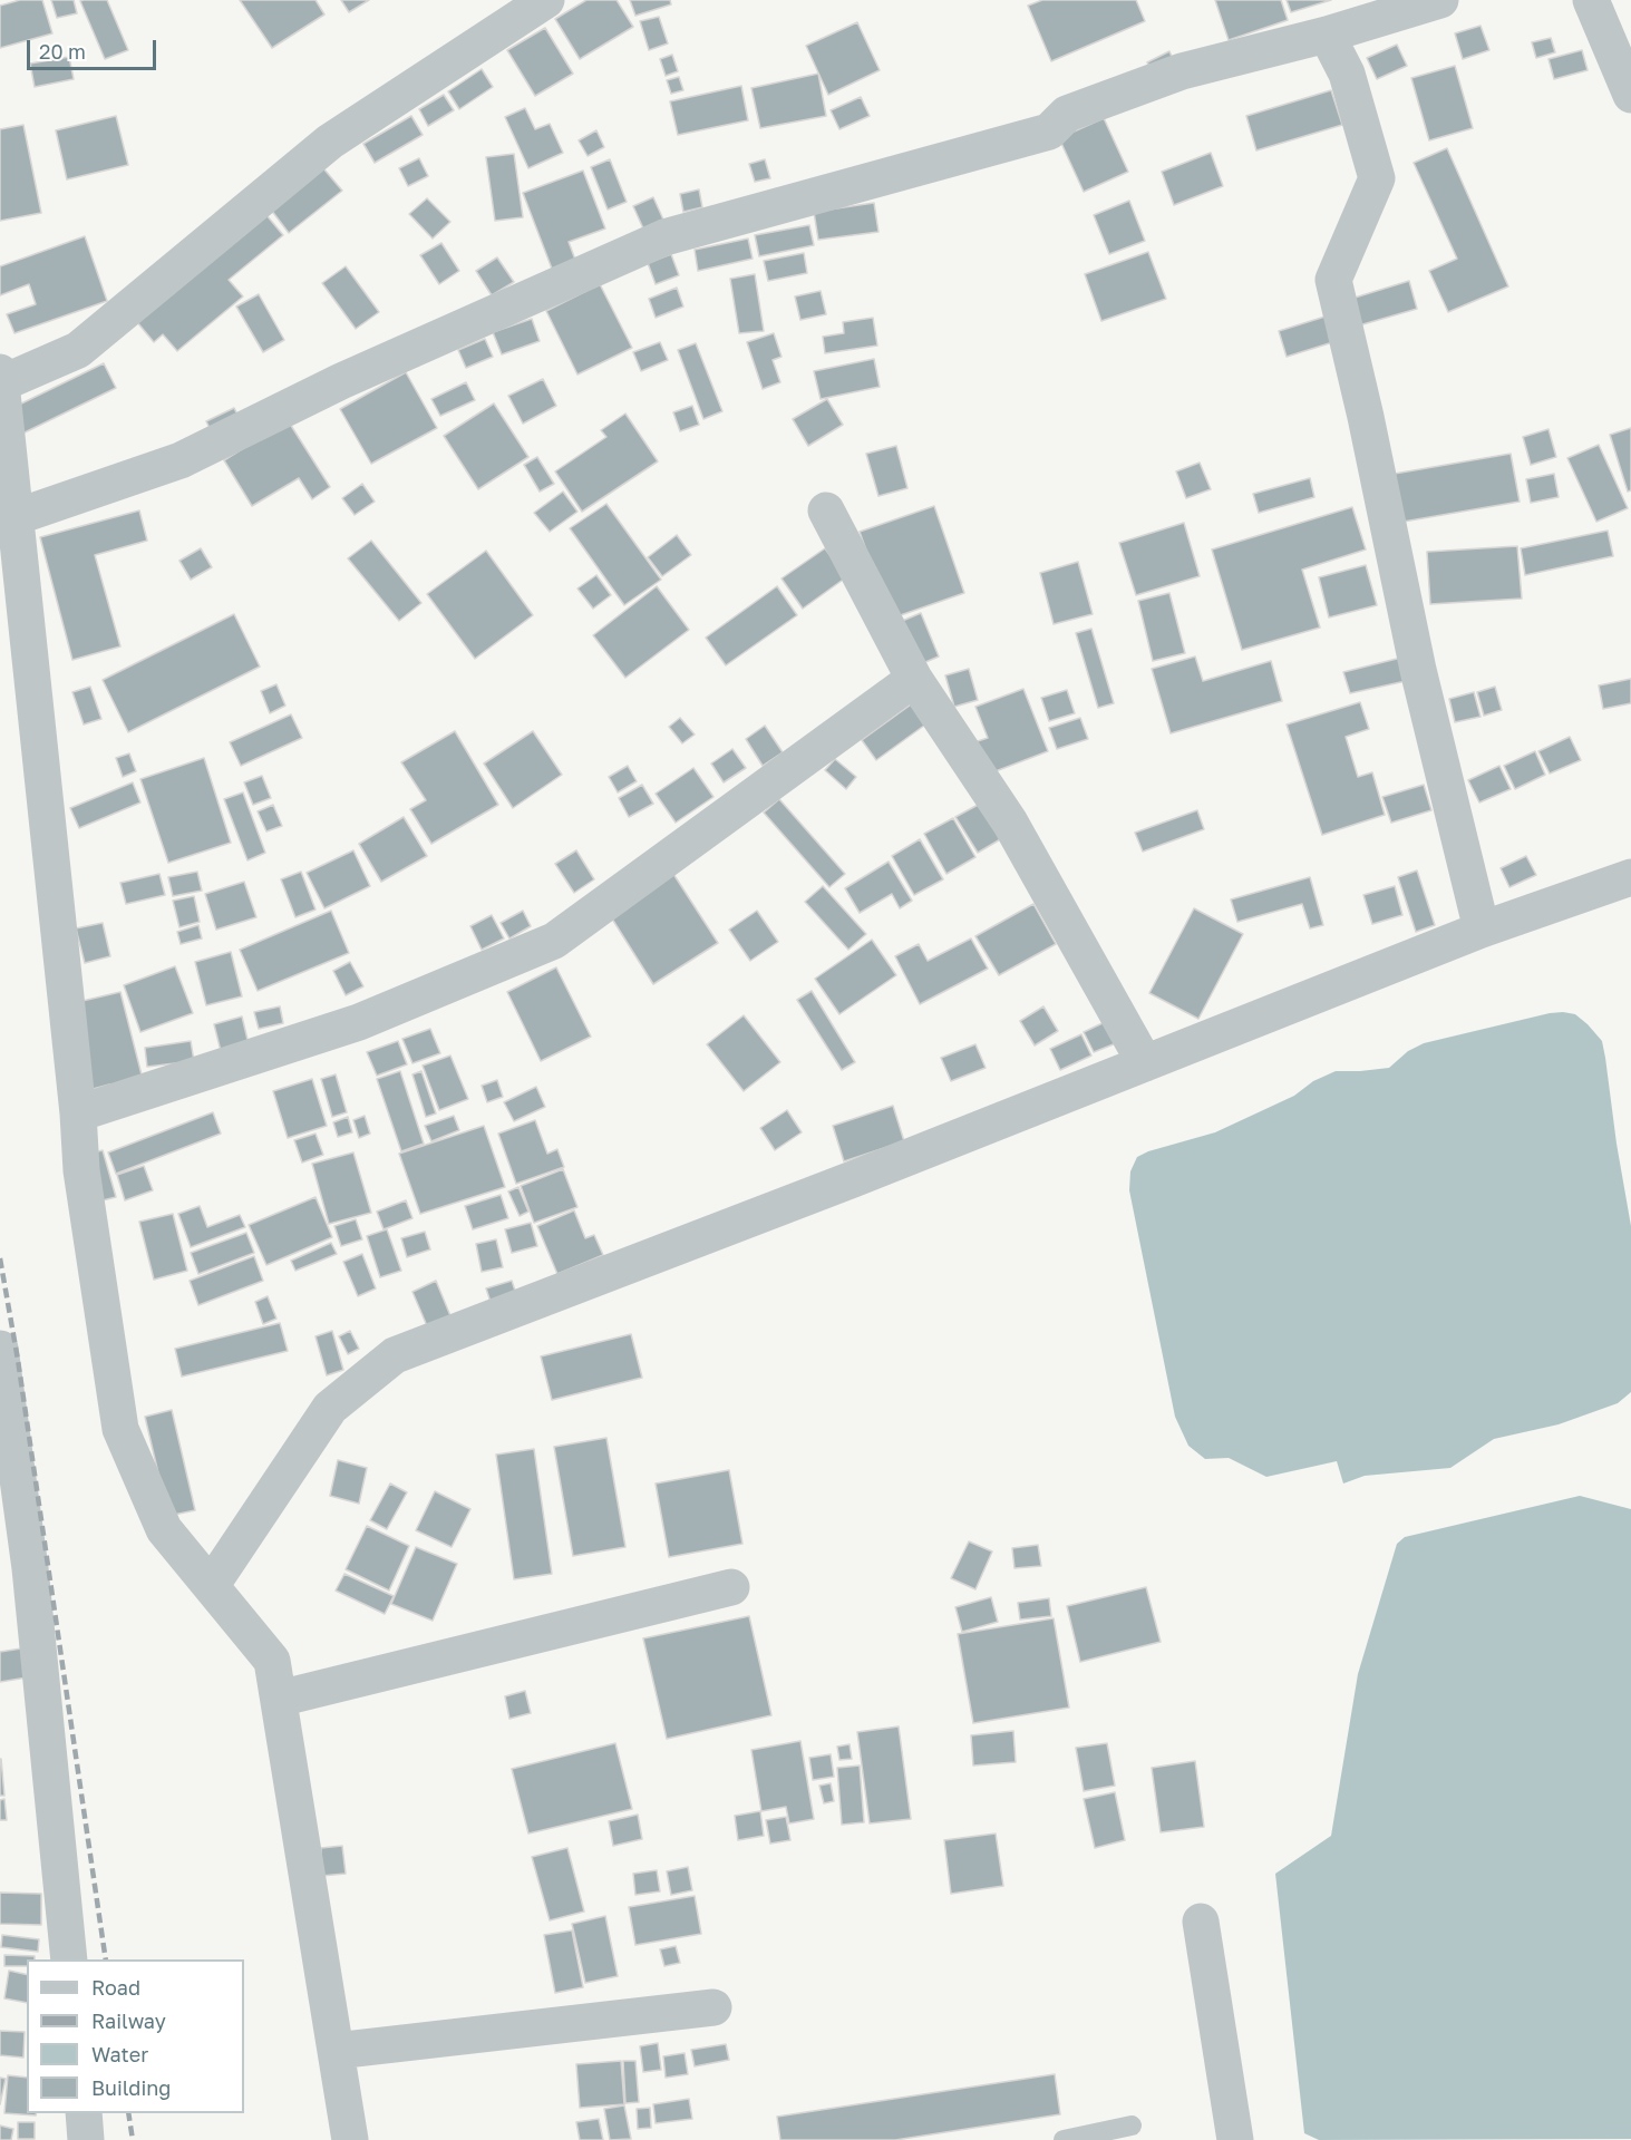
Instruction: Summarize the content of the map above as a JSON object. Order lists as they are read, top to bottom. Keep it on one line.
{"legend":["Road","Railway","Water","Building"],"scale_bar":"20 m"}
